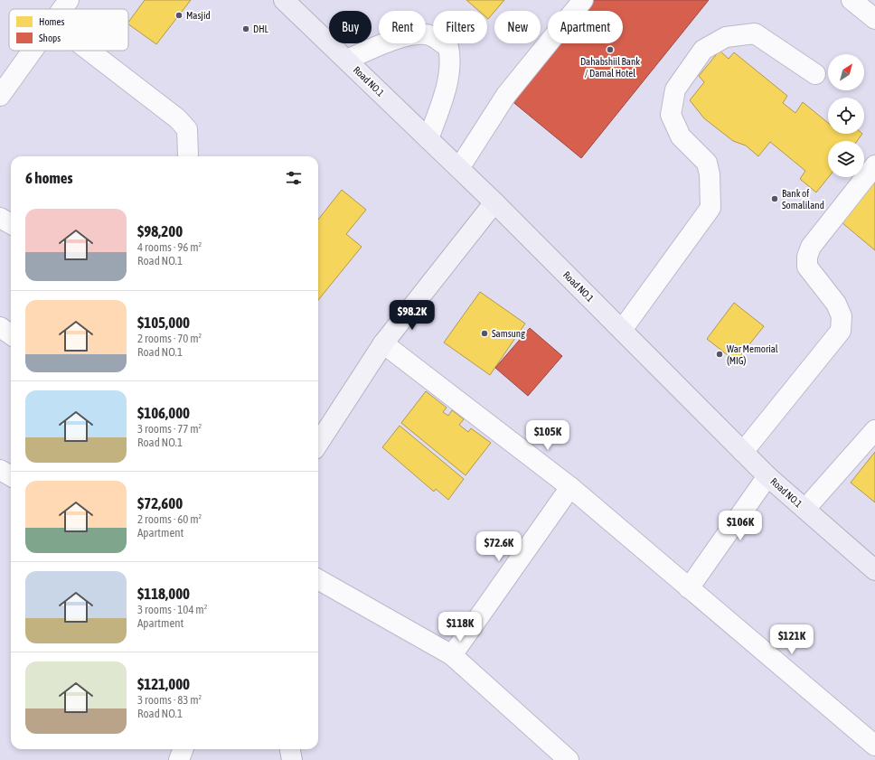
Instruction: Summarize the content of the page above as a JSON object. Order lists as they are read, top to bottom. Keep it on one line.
{"streets":{"highway":["Road NO.1"]},"places":["Masjid","DHL","Dahabshiil Bank / Damal Hotel","Bank of Somaliland","Samsung","War Memorial (MIG)"],"legend":["Homes","Shops"],"north":"top right","page":{"chip":["Buy","Rent","Filters","New","Apartment"],"heading":"6 homes","list":[{"name":"$98,200","note":"4 rooms · 96 m² · Road NO.1"},{"name":"$105,000","note":"2 rooms · 70 m² · Road NO.1"},{"name":"$106,000","note":"3 rooms · 77 m² · Road NO.1"},{"name":"$72,600","note":"2 rooms · 60 m² · Apartment"},{"name":"$118,000","note":"3 rooms · 104 m² · Apartment"},{"name":"$121,000","note":"3 rooms · 83 m² · Road NO.1"}],"price":["$98.2K","$105K","$106K","$72.6K","$118K","$121K"]}}
